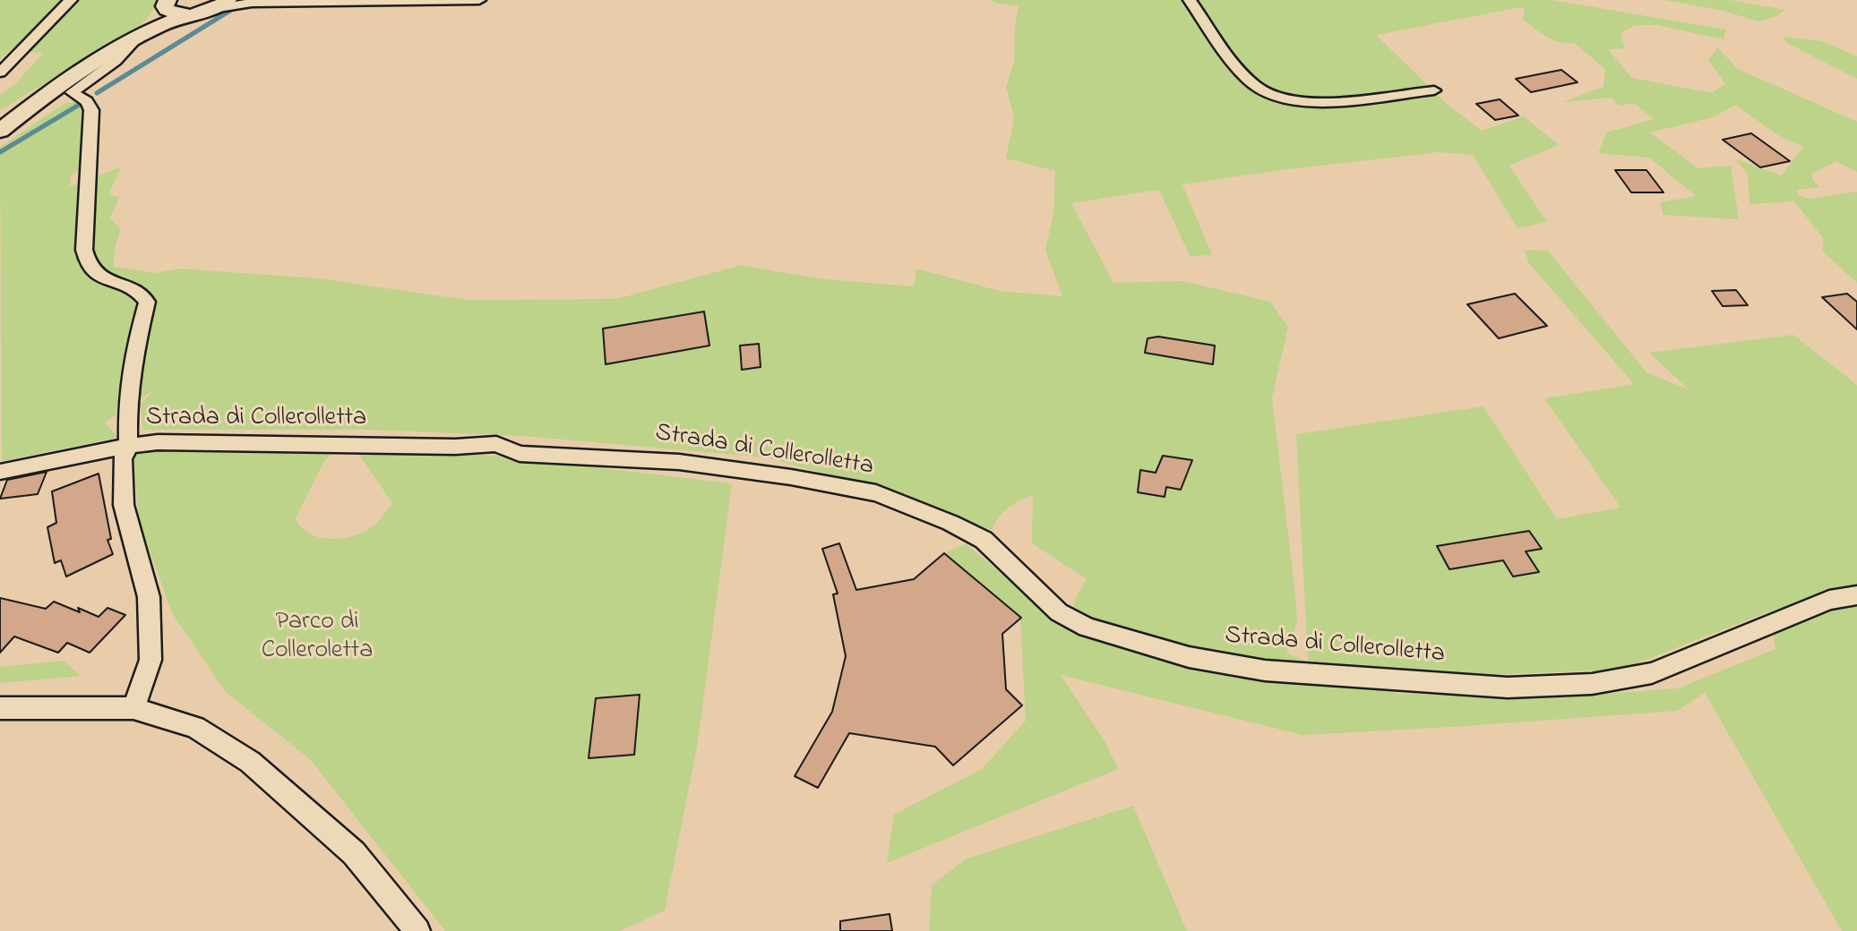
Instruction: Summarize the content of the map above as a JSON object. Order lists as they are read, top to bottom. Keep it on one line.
{"streets":{"street":["Strada di Collerolletta"]},"parks":["Parco di Colleroletta"]}
